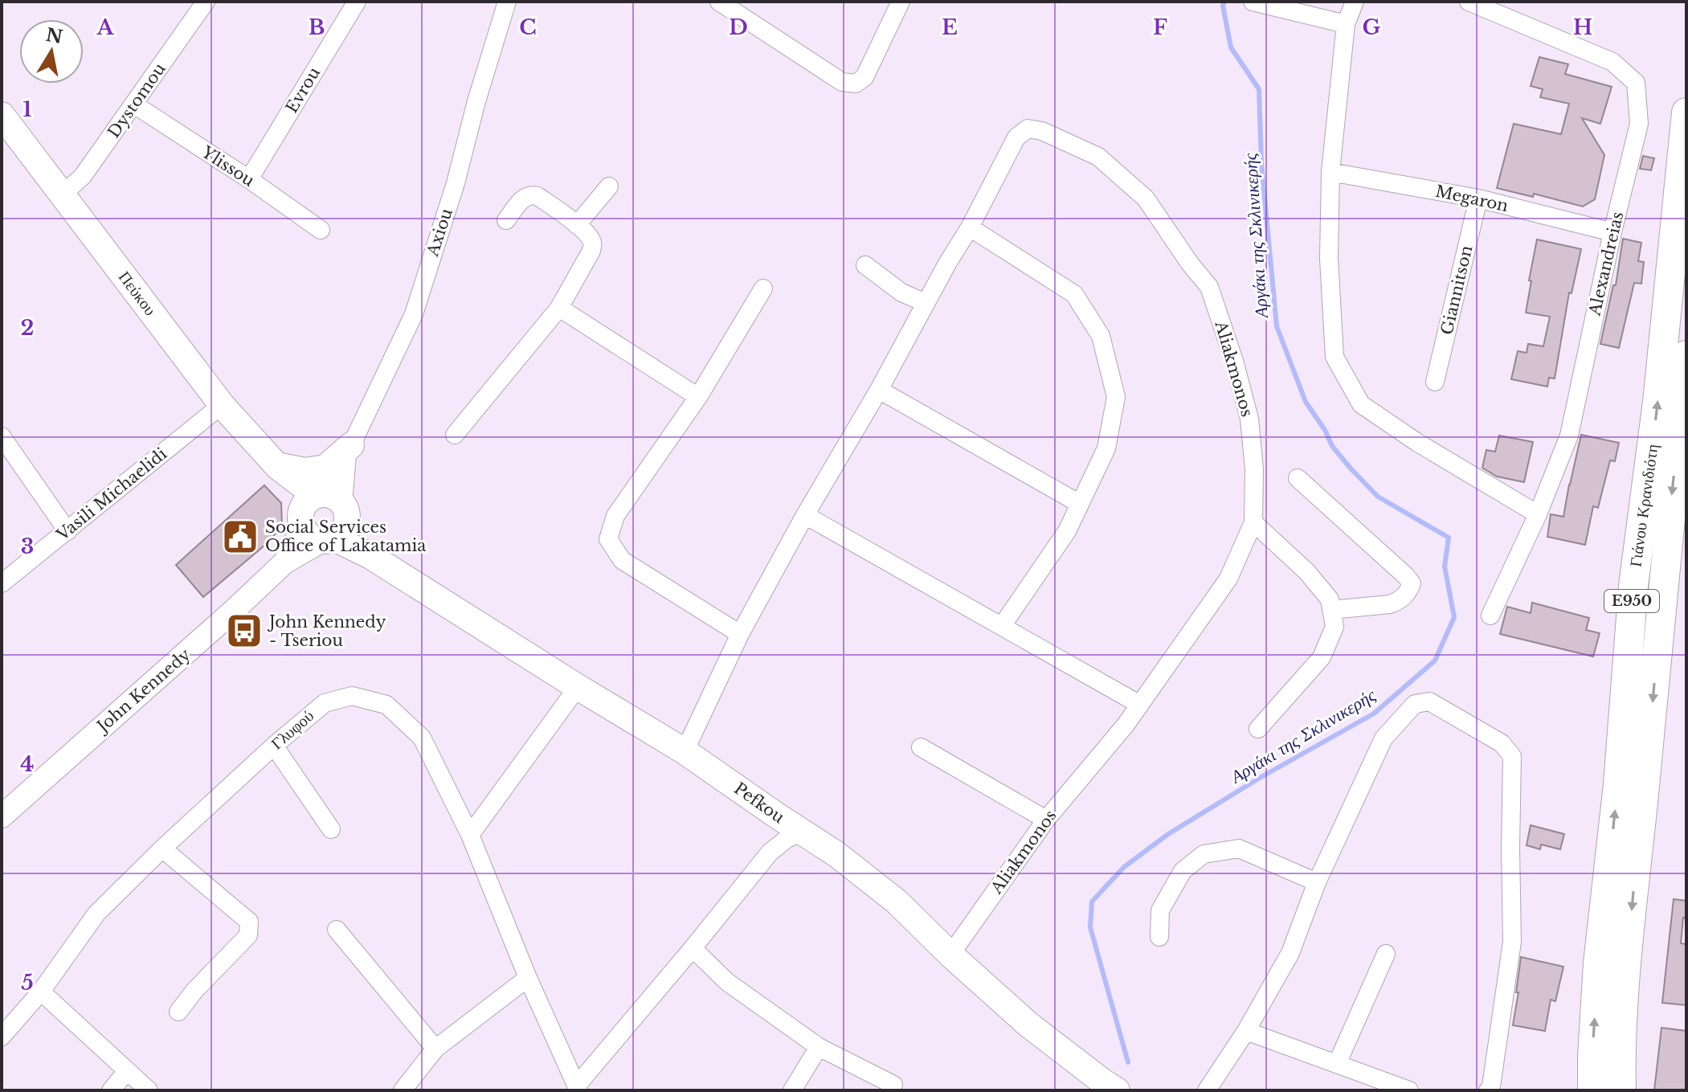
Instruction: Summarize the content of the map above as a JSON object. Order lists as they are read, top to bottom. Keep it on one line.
{"streets":{"main road":["Πεύκου","Γιάνου Κρανιδιότη","E950","Pefkou"],"street":["Evrou","Dystomou","Ylissou","Megaron","Axiou","Alexandreias","Giannitson","Aliakmonos","Vasili Michaelidi","John Kennedy","Γλυφού"]},"crossings":[["Evrou","Ylissou"],["Dystomou","Ylissou"],["Dystomou","Πεύκου"],["Megaron","Alexandreias"],["Megaron","Giannitson"],["Axiou","John Kennedy"],["Axiou","Pefkou"],["Πεύκου","Vasili Michaelidi"],["Πεύκου","Pefkou"],["Aliakmonos","Pefkou"],["John Kennedy","Pefkou"]],"water":["Αργάκι της Σκλινικερής"],"places":{"public building":["Social Services Office of Lakatamia"],"bus stop":["John Kennedy - Tseriou"]},"north":"top","grid":{"columns":["A","B","C","D","E","F","G","H"],"rows":["1","2","3","4","5"]}}
